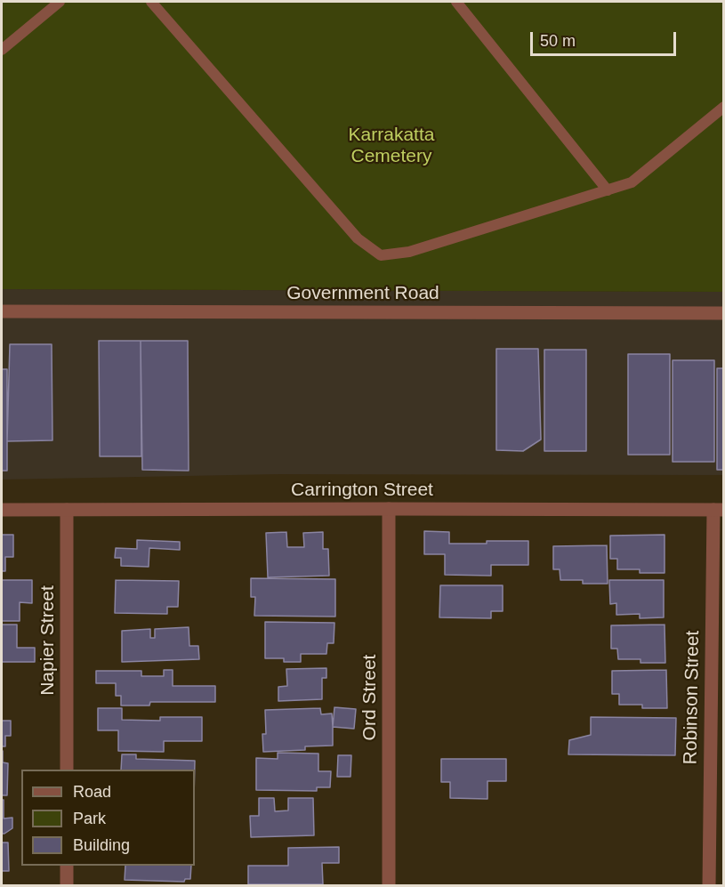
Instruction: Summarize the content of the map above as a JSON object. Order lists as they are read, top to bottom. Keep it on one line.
{"streets":{"street":["Government Road","Carrington Street","Napier Street","Ord Street","Robinson Street"]},"crossings":[["Carrington Street","Napier Street"],["Carrington Street","Ord Street"],["Carrington Street","Robinson Street"]],"parks":["Karrakatta Cemetery"],"legend":["Road","Park","Building"],"scale_bar":"50 m"}
